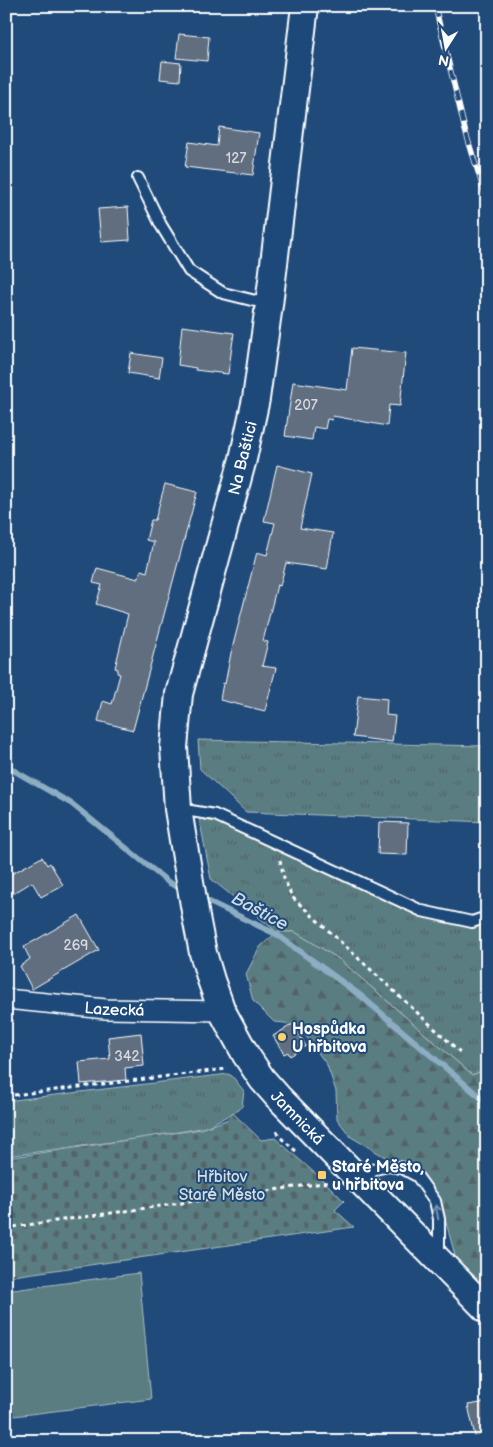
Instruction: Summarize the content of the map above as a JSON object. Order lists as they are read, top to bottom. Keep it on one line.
{"streets":{"main road":["Na Baštici","Jamnická"],"street":["Lazecká"]},"crossings":[["Na Baštici","Jamnická"],["Lazecká","Jamnická"]],"water":["Baštice"],"parks":["Hřbitov Staré Město"],"places":{"other":["Hospůdka U hřbitova"],"transit":["Staré Město, u hřbitova"]},"house_numbers":["127","207","269","342"],"north":"bottom"}
